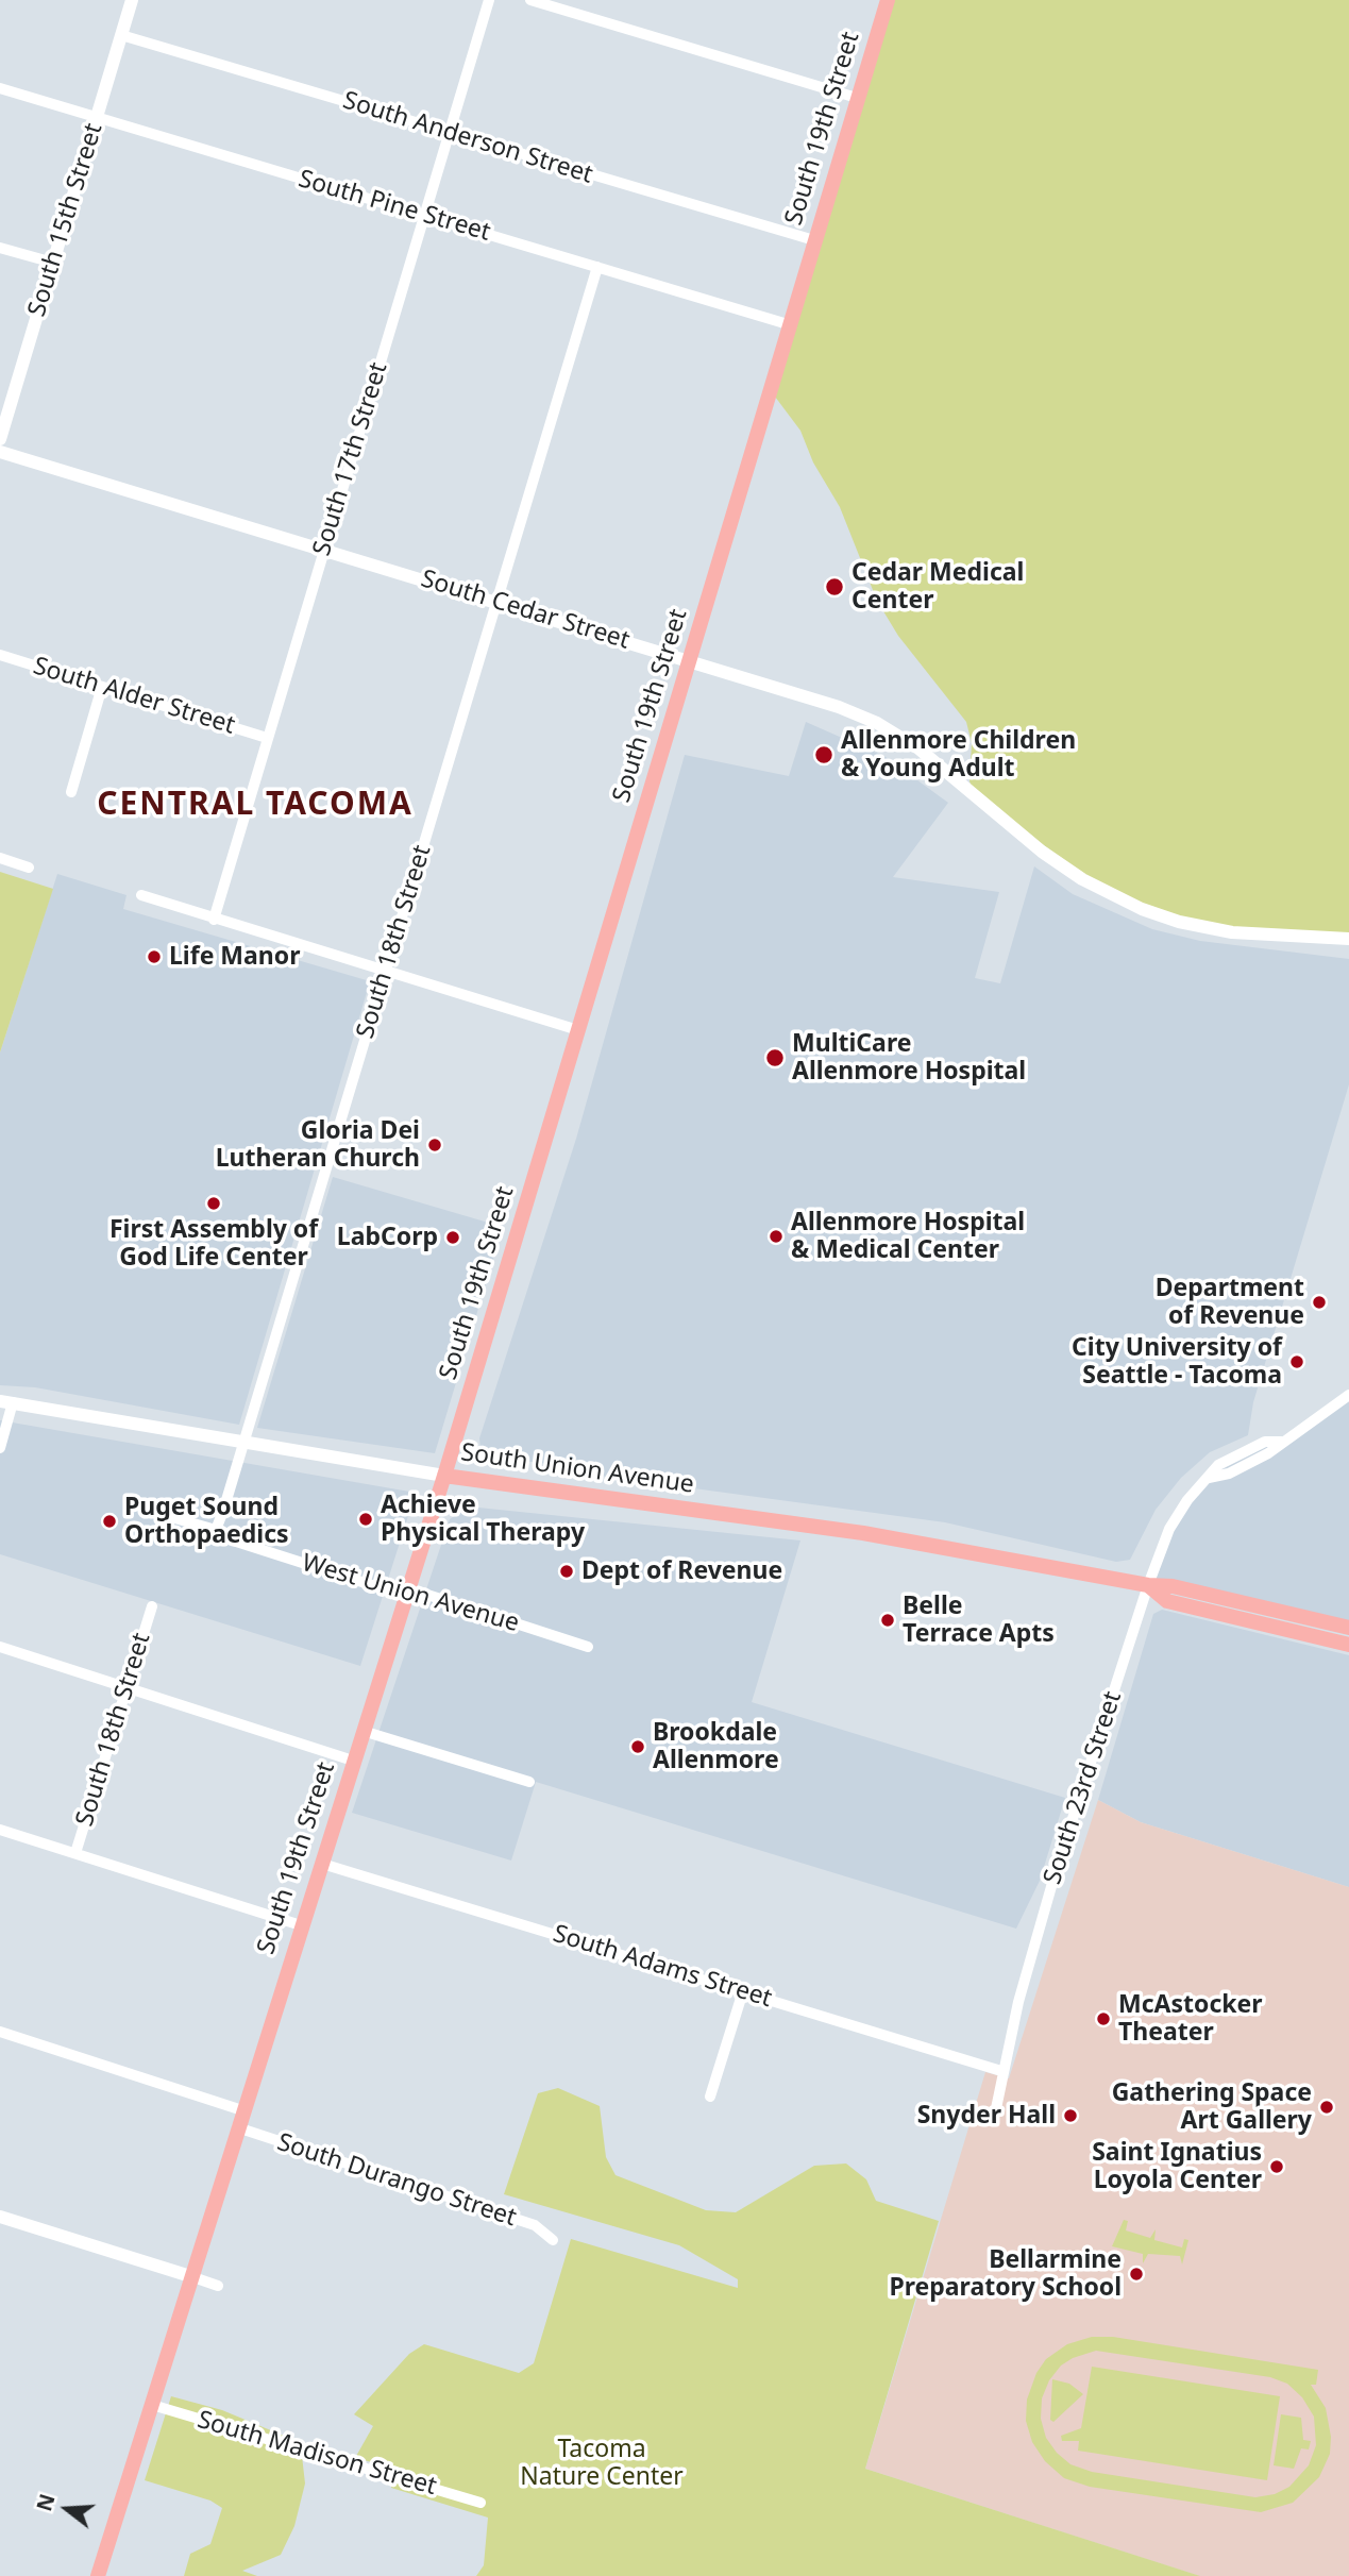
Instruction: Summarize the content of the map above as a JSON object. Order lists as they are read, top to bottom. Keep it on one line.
{"streets":{"main road":["South 19th Street","South 15th Street","South Cedar Street","South Union Avenue"],"street":["South Anderson Street","South Pine Street","South 17th Street","South Alder Street","South 18th Street","West Union Avenue","South 23rd Street","South Adams Street","South Durango Street","South Madison Street"]},"crossings":[["South 19th Street","South Anderson Street"],["South 19th Street","South Pine Street"],["South 19th Street","South Cedar Street"],["South 19th Street","South Union Avenue"],["South 19th Street","West Union Avenue"],["South 19th Street","South Adams Street"],["South 19th Street","South Durango Street"],["South 19th Street","South Madison Street"],["South Anderson Street","South 15th Street"],["South Anderson Street","South 17th Street"],["South Pine Street","South 15th Street"],["South Pine Street","South 17th Street"],["South Pine Street","South 18th Street"],["South 17th Street","South Cedar Street"],["South 17th Street","South Alder Street"],["South Cedar Street","South 18th Street"],["South 18th Street","South Union Avenue"],["South Union Avenue","South 23rd Street"],["South 23rd Street","South Adams Street"]],"districts":["CENTRAL TACOMA"],"parks":["Tacoma Nature Center"],"places":["Cedar Medical Center","Allenmore Children & Young Adult","Life Manor","MultiCare Allenmore Hospital","Gloria Dei Lutheran Church","First Assembly of God Life Center","Allenmore Hospital & Medical Center","LabCorp","Department of Revenue","City University of Seattle - Tacoma","Achieve Physical Therapy","Puget Sound Orthopaedics","Dept of Revenue","Belle Terrace Apts","Brookdale Allenmore","McAstocker Theater","Gathering Space Art Gallery","Snyder Hall","Saint Ignatius Loyola Center","Bellarmine Preparatory School"],"north":"left"}
